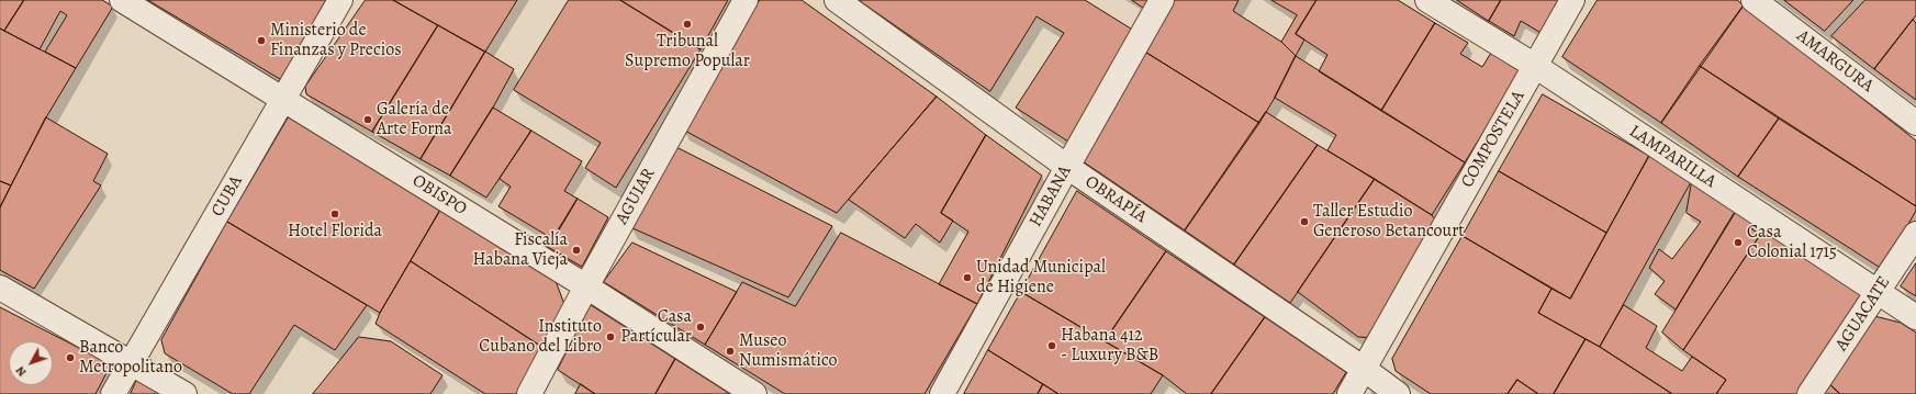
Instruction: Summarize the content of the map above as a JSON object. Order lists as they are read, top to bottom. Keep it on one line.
{"streets":{"street":["AMARGURA","COMPOSTELA","LAMPARILLA","OBISPO","CUBA","AGUIAR","HABANA","OBRAPÍA","AGUACATE"]},"crossings":[["COMPOSTELA","LAMPARILLA"],["COMPOSTELA","OBRAPÍA"],["LAMPARILLA","AGUACATE"],["OBISPO","CUBA"],["OBISPO","AGUIAR"],["HABANA","OBRAPÍA"]],"places":["Tribunal Supremo Popular","Ministerio de Finanzas y Precios","Galería de Arte Forna","Hotel Florida","Taller Estudio Generoso Betancourt","Casa Colonial 1715","Fiscalía Habana Vieja","Unidad Municipal de Higiene","Casa Partícular","Instituto Cubano del Libro","Habana 412 - Luxury B&B","Museo Numismático","Banco Metropolitano"],"north":"bottom left"}
